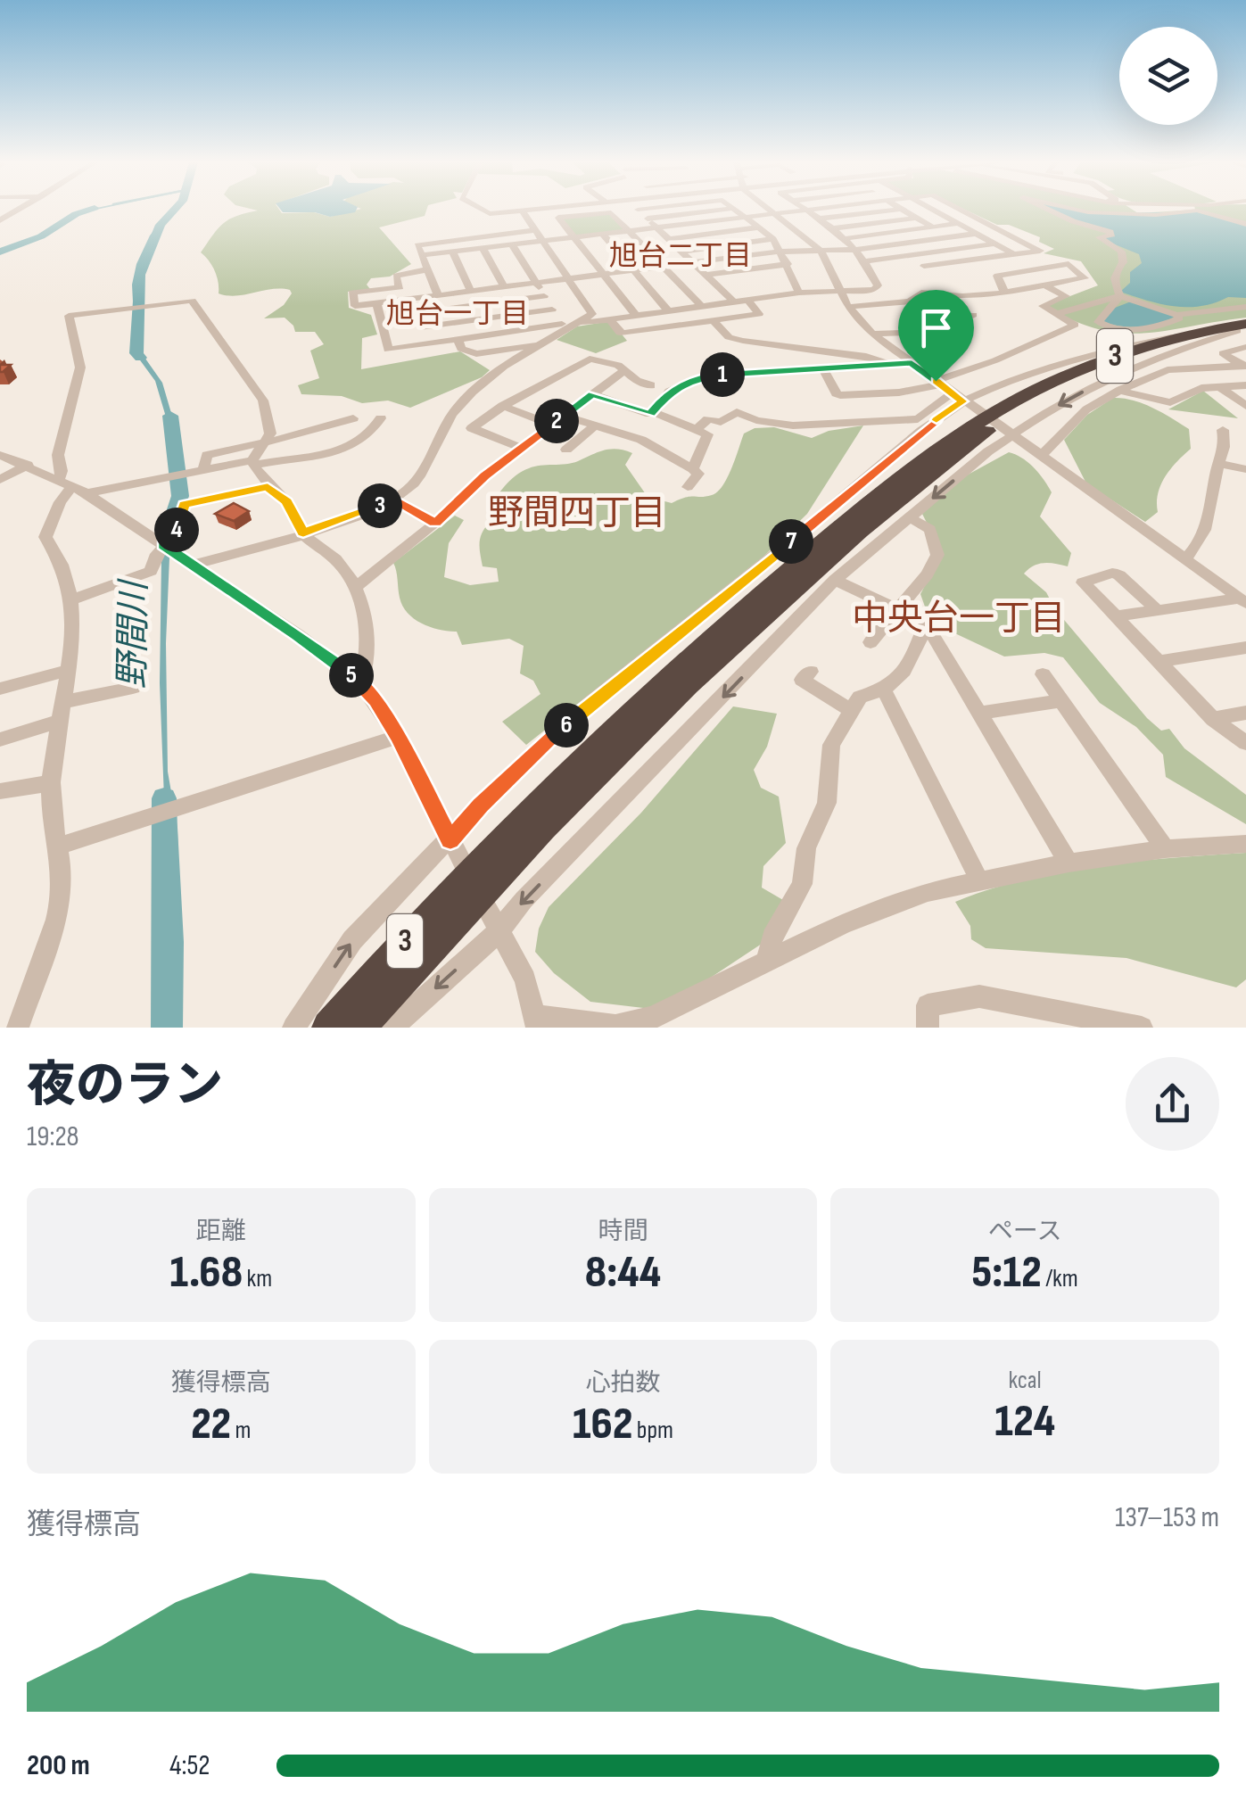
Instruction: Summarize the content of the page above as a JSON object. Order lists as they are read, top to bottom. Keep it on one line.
{"streets":{"highway":["3"]},"districts":["旭台二丁目","旭台一丁目","野間四丁目","中央台一丁目"],"water":["野間川"],"page":{"pins":["1","2","3","4","7","5","6"],"heading":["夜のラン","19:28"],"stats":[["距離","1.68 km"],["時間","8:44"],["ペース","5:12 /km"],["獲得標高","22 m"],["心拍数","162 bpm"],["kcal","124"]],"chart":["獲得標高","137–153 m"],"list":[{"name":"200 m","note":"4:52"}]}}
